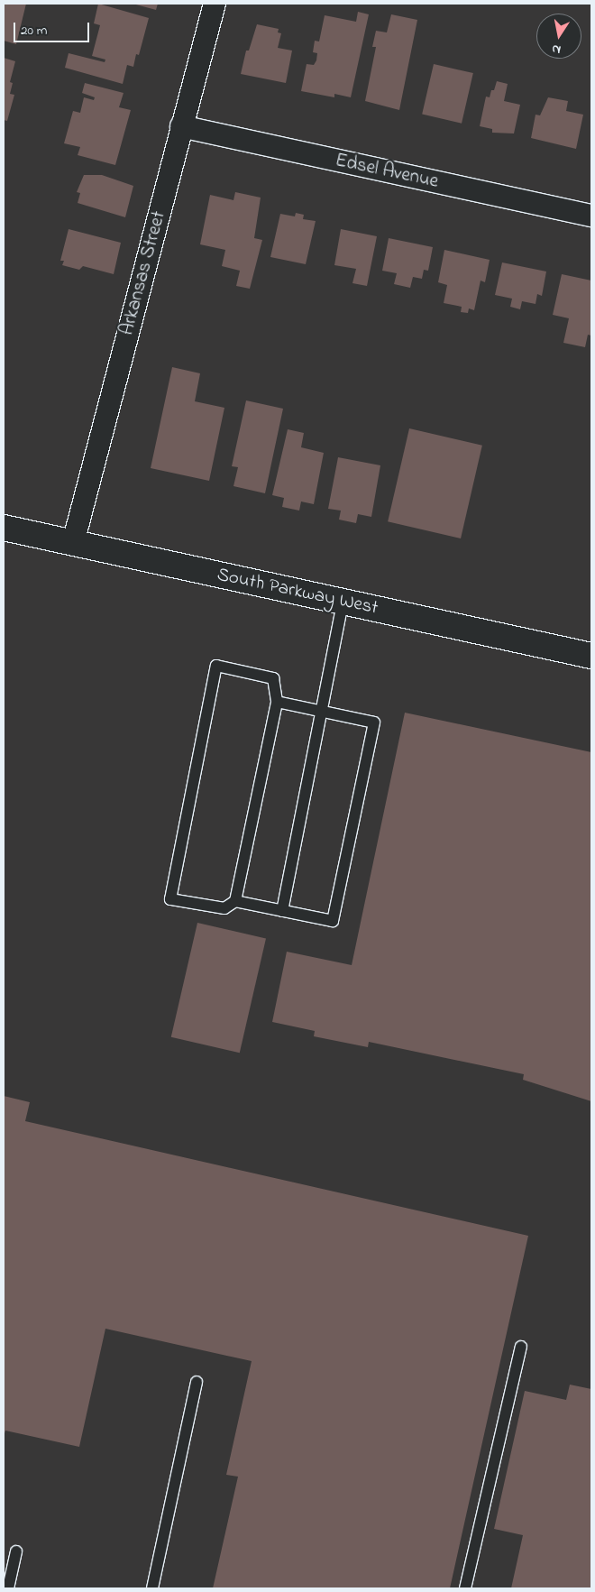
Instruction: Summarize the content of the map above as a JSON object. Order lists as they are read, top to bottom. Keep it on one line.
{"streets":{"main road":["South Parkway West"],"street":["Edsel Avenue","Arkansas Street"]},"crossings":[["Edsel Avenue","Arkansas Street"],["Arkansas Street","South Parkway West"]],"scale_bar":"20 m","north":"bottom"}
